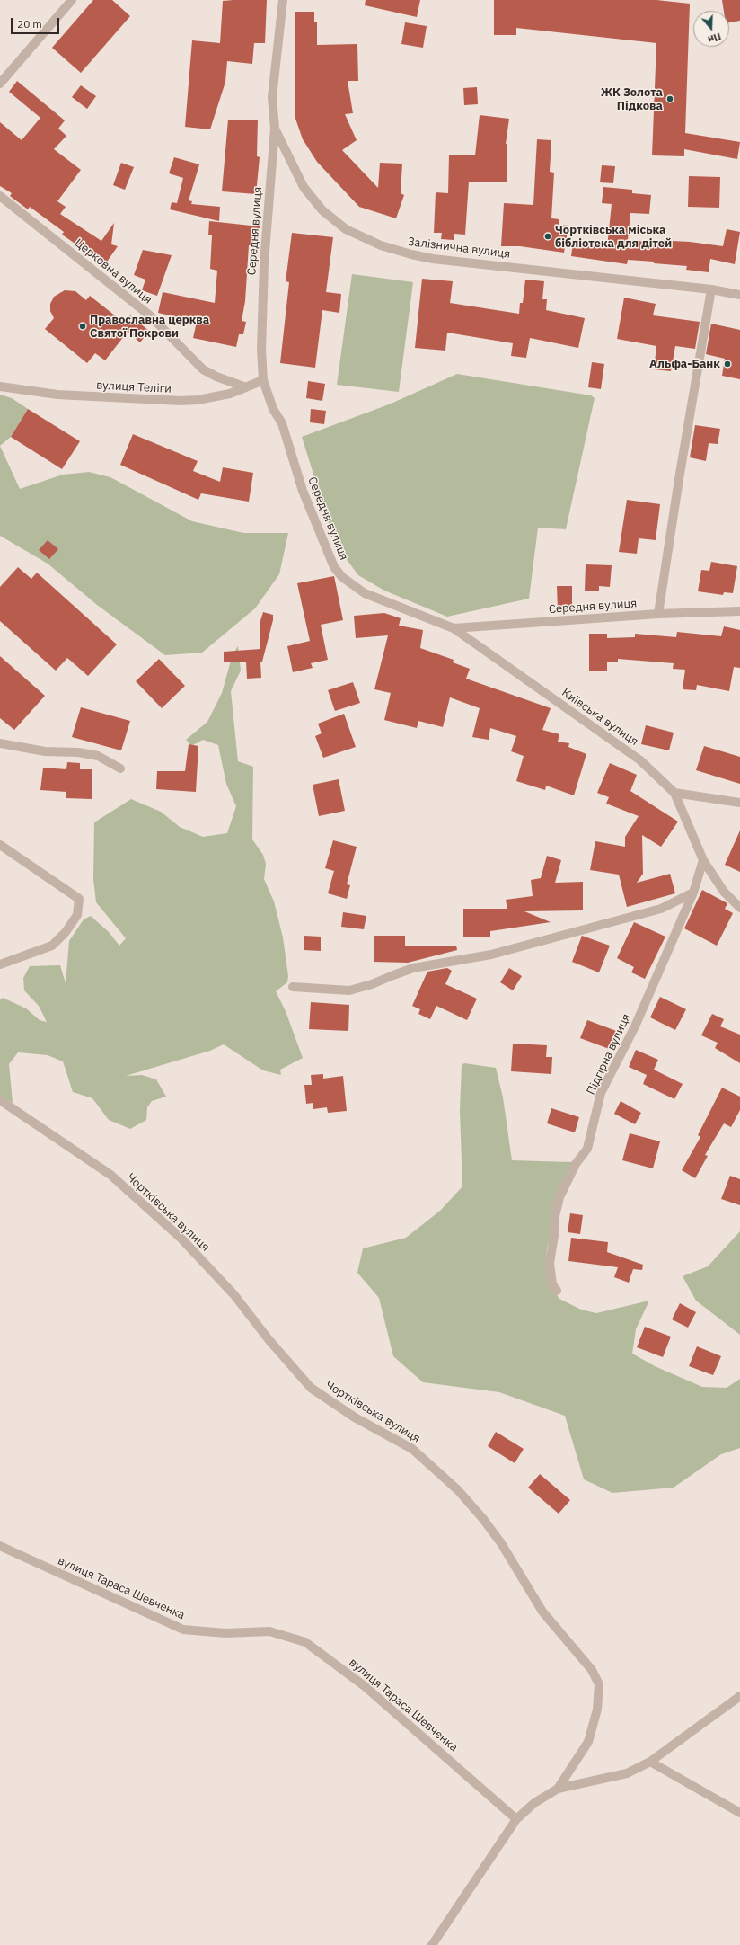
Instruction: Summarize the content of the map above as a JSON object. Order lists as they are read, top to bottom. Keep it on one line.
{"streets":{"street":["Середня вулиця","Залізнична вулиця","Церковна вулиця","вулиця Теліги","Київська вулиця","Підгірна вулиця","Чортківська вулиця","вулиця Тараса Шевченка"]},"crossings":[["Середня вулиця","Залізнична вулиця"],["Середня вулиця","вулиця Теліги"],["Середня вулиця","Київська вулиця"],["Церковна вулиця","вулиця Теліги"]],"places":["ЖК Золота Підкова","Чортківська міська бібліотека для дітей","Православна церква Святої Покрови","Альфа-Банк"],"scale_bar":"20 m","north":"bottom"}
